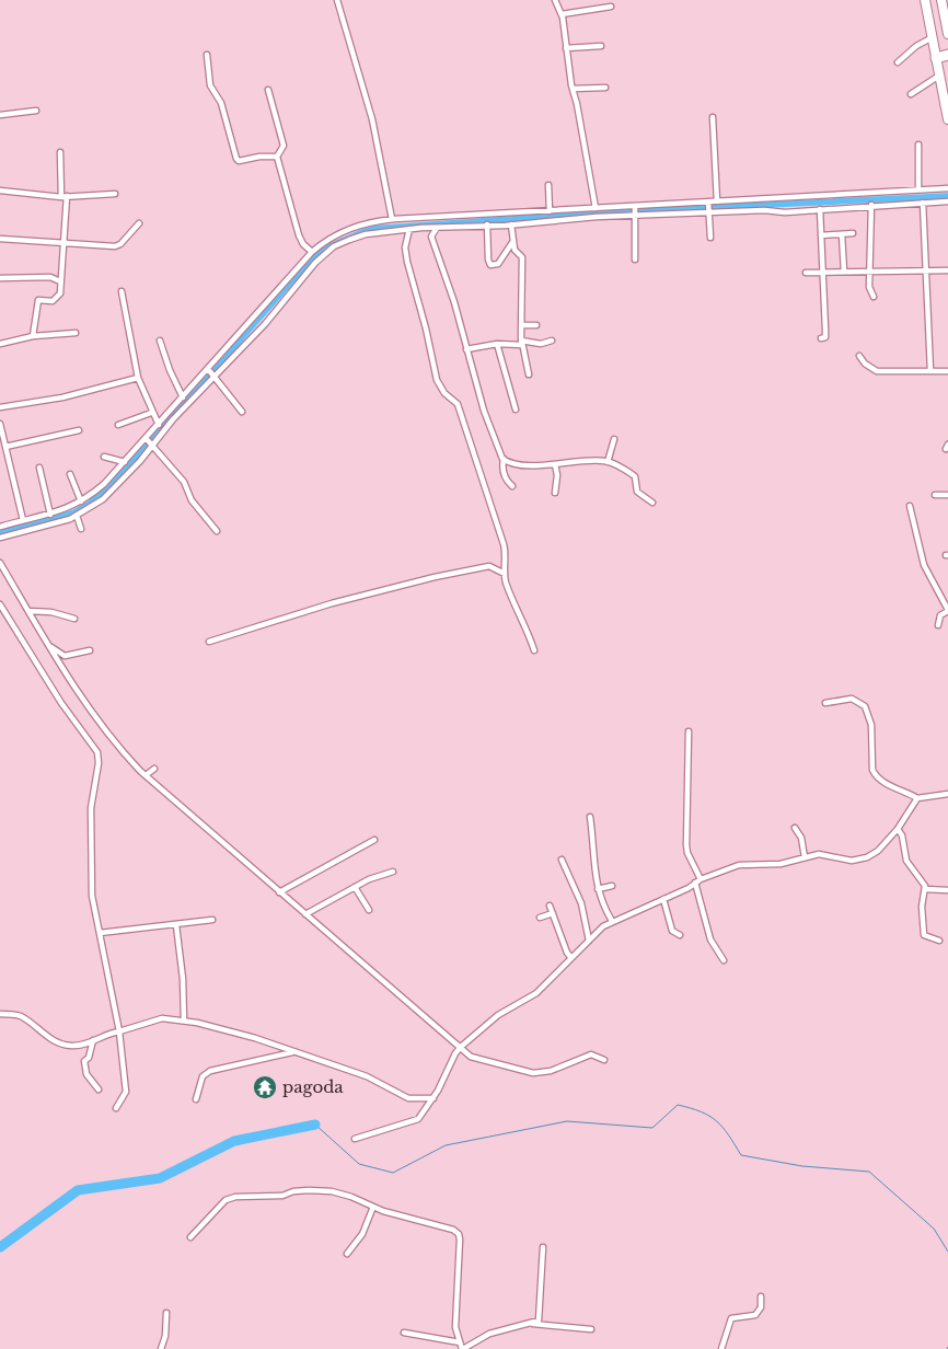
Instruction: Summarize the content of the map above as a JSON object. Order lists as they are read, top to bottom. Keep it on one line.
{"places":{"temple":["pagoda"]}}
